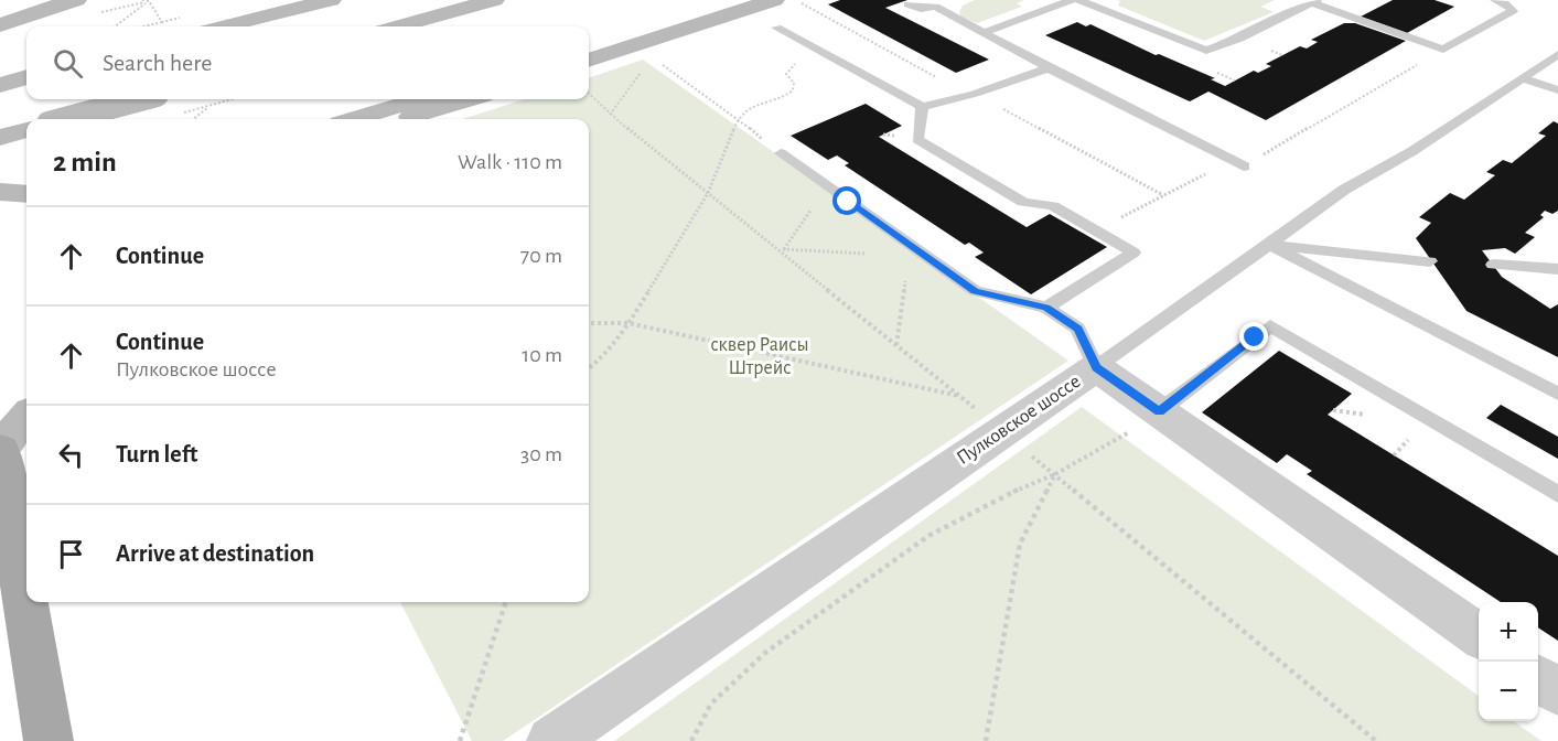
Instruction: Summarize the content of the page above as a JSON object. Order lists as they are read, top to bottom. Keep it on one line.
{"streets":{"street":["Пулковское шоссе"]},"parks":["сквер Раисы Штрейс"],"page":{"search":"Search here","heading":["2 min","Walk · 110 m"],"list":[["Continue","70 m"],["Continue","Пулковское шоссе","10 m"],["Turn left","30 m"],"Arrive at destination"],"map_buttons":["+","−"]}}
